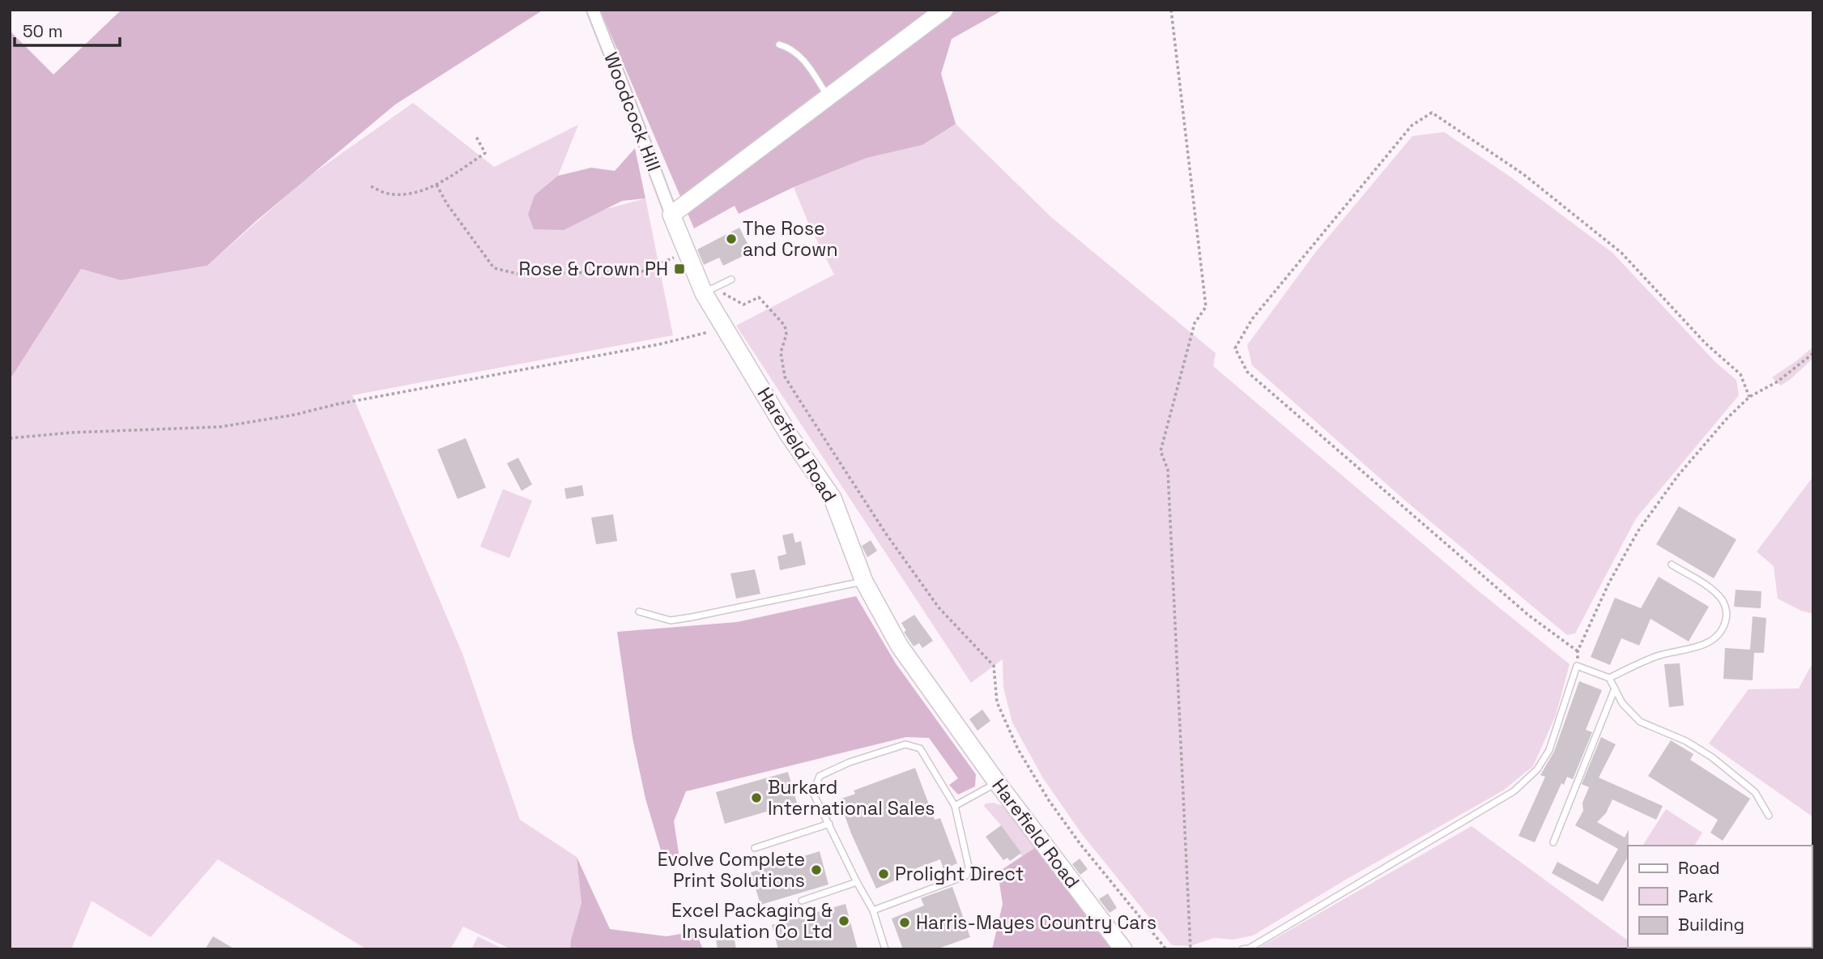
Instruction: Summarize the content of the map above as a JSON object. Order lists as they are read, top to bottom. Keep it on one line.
{"streets":{"street":["Woodcock Hill","Harefield Road"]},"crossings":[["Woodcock Hill","Harefield Road"]],"places":{"other":["The Rose and Crown","Burkard International Sales","Evolve Complete Print Solutions","Prolight Direct","Excel Packaging & Insulation Co Ltd","Harris-Mayes Country Cars"],"transit":["Rose & Crown PH"]},"legend":["Road","Park","Building"],"scale_bar":"50 m"}
